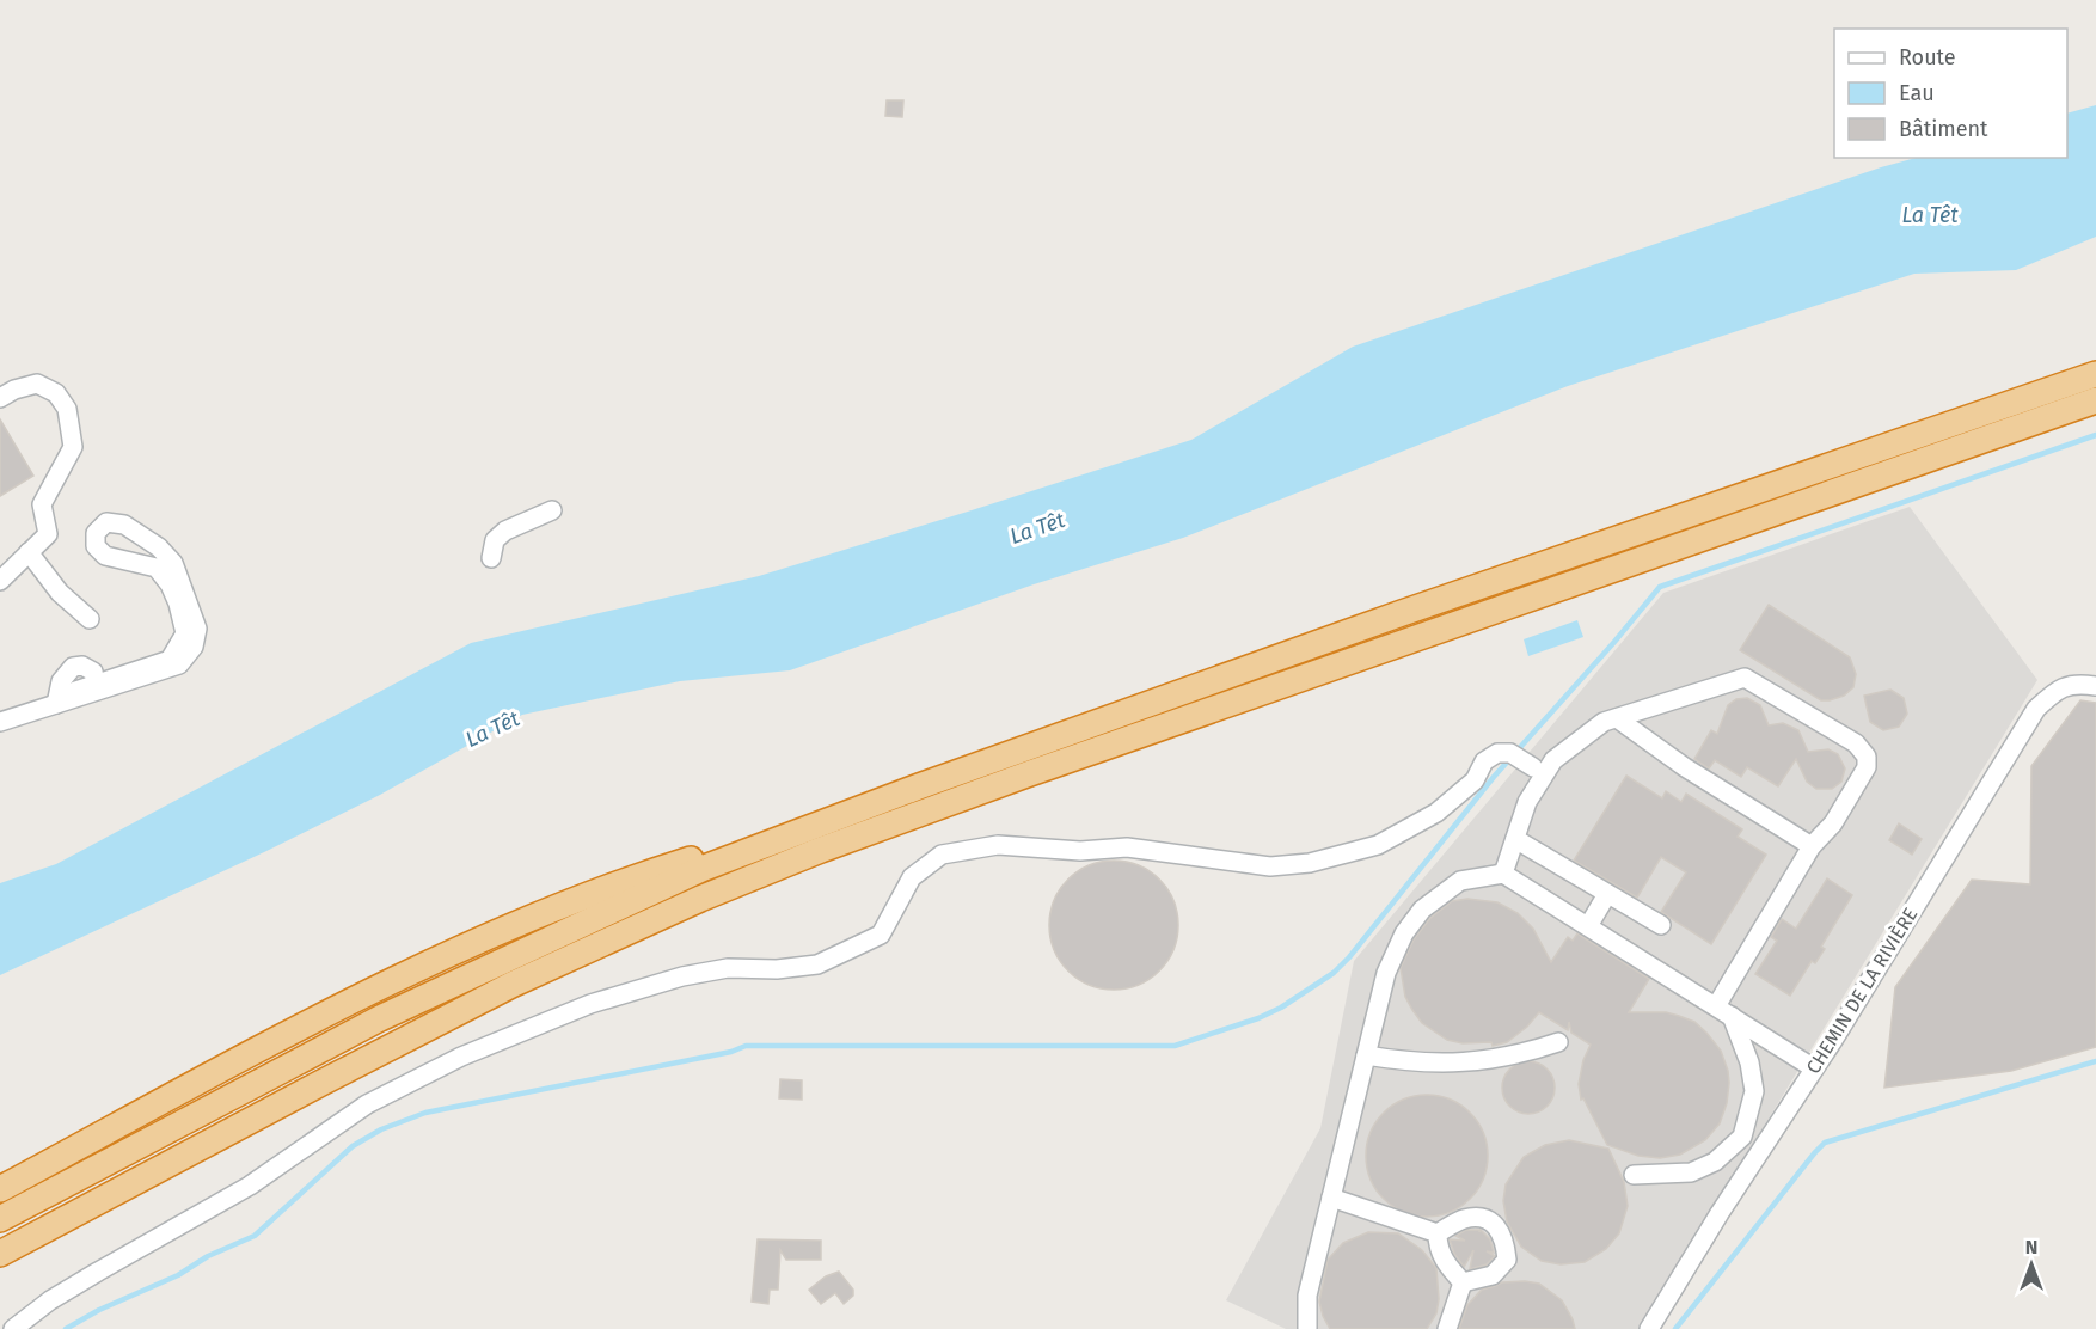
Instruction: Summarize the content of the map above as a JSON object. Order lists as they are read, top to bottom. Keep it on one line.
{"streets":{"street":["CHEMIN DE LA RIVIÈRE"]},"water":["La Têt"],"legend":["Route","Eau","Bâtiment"],"north":"top"}
